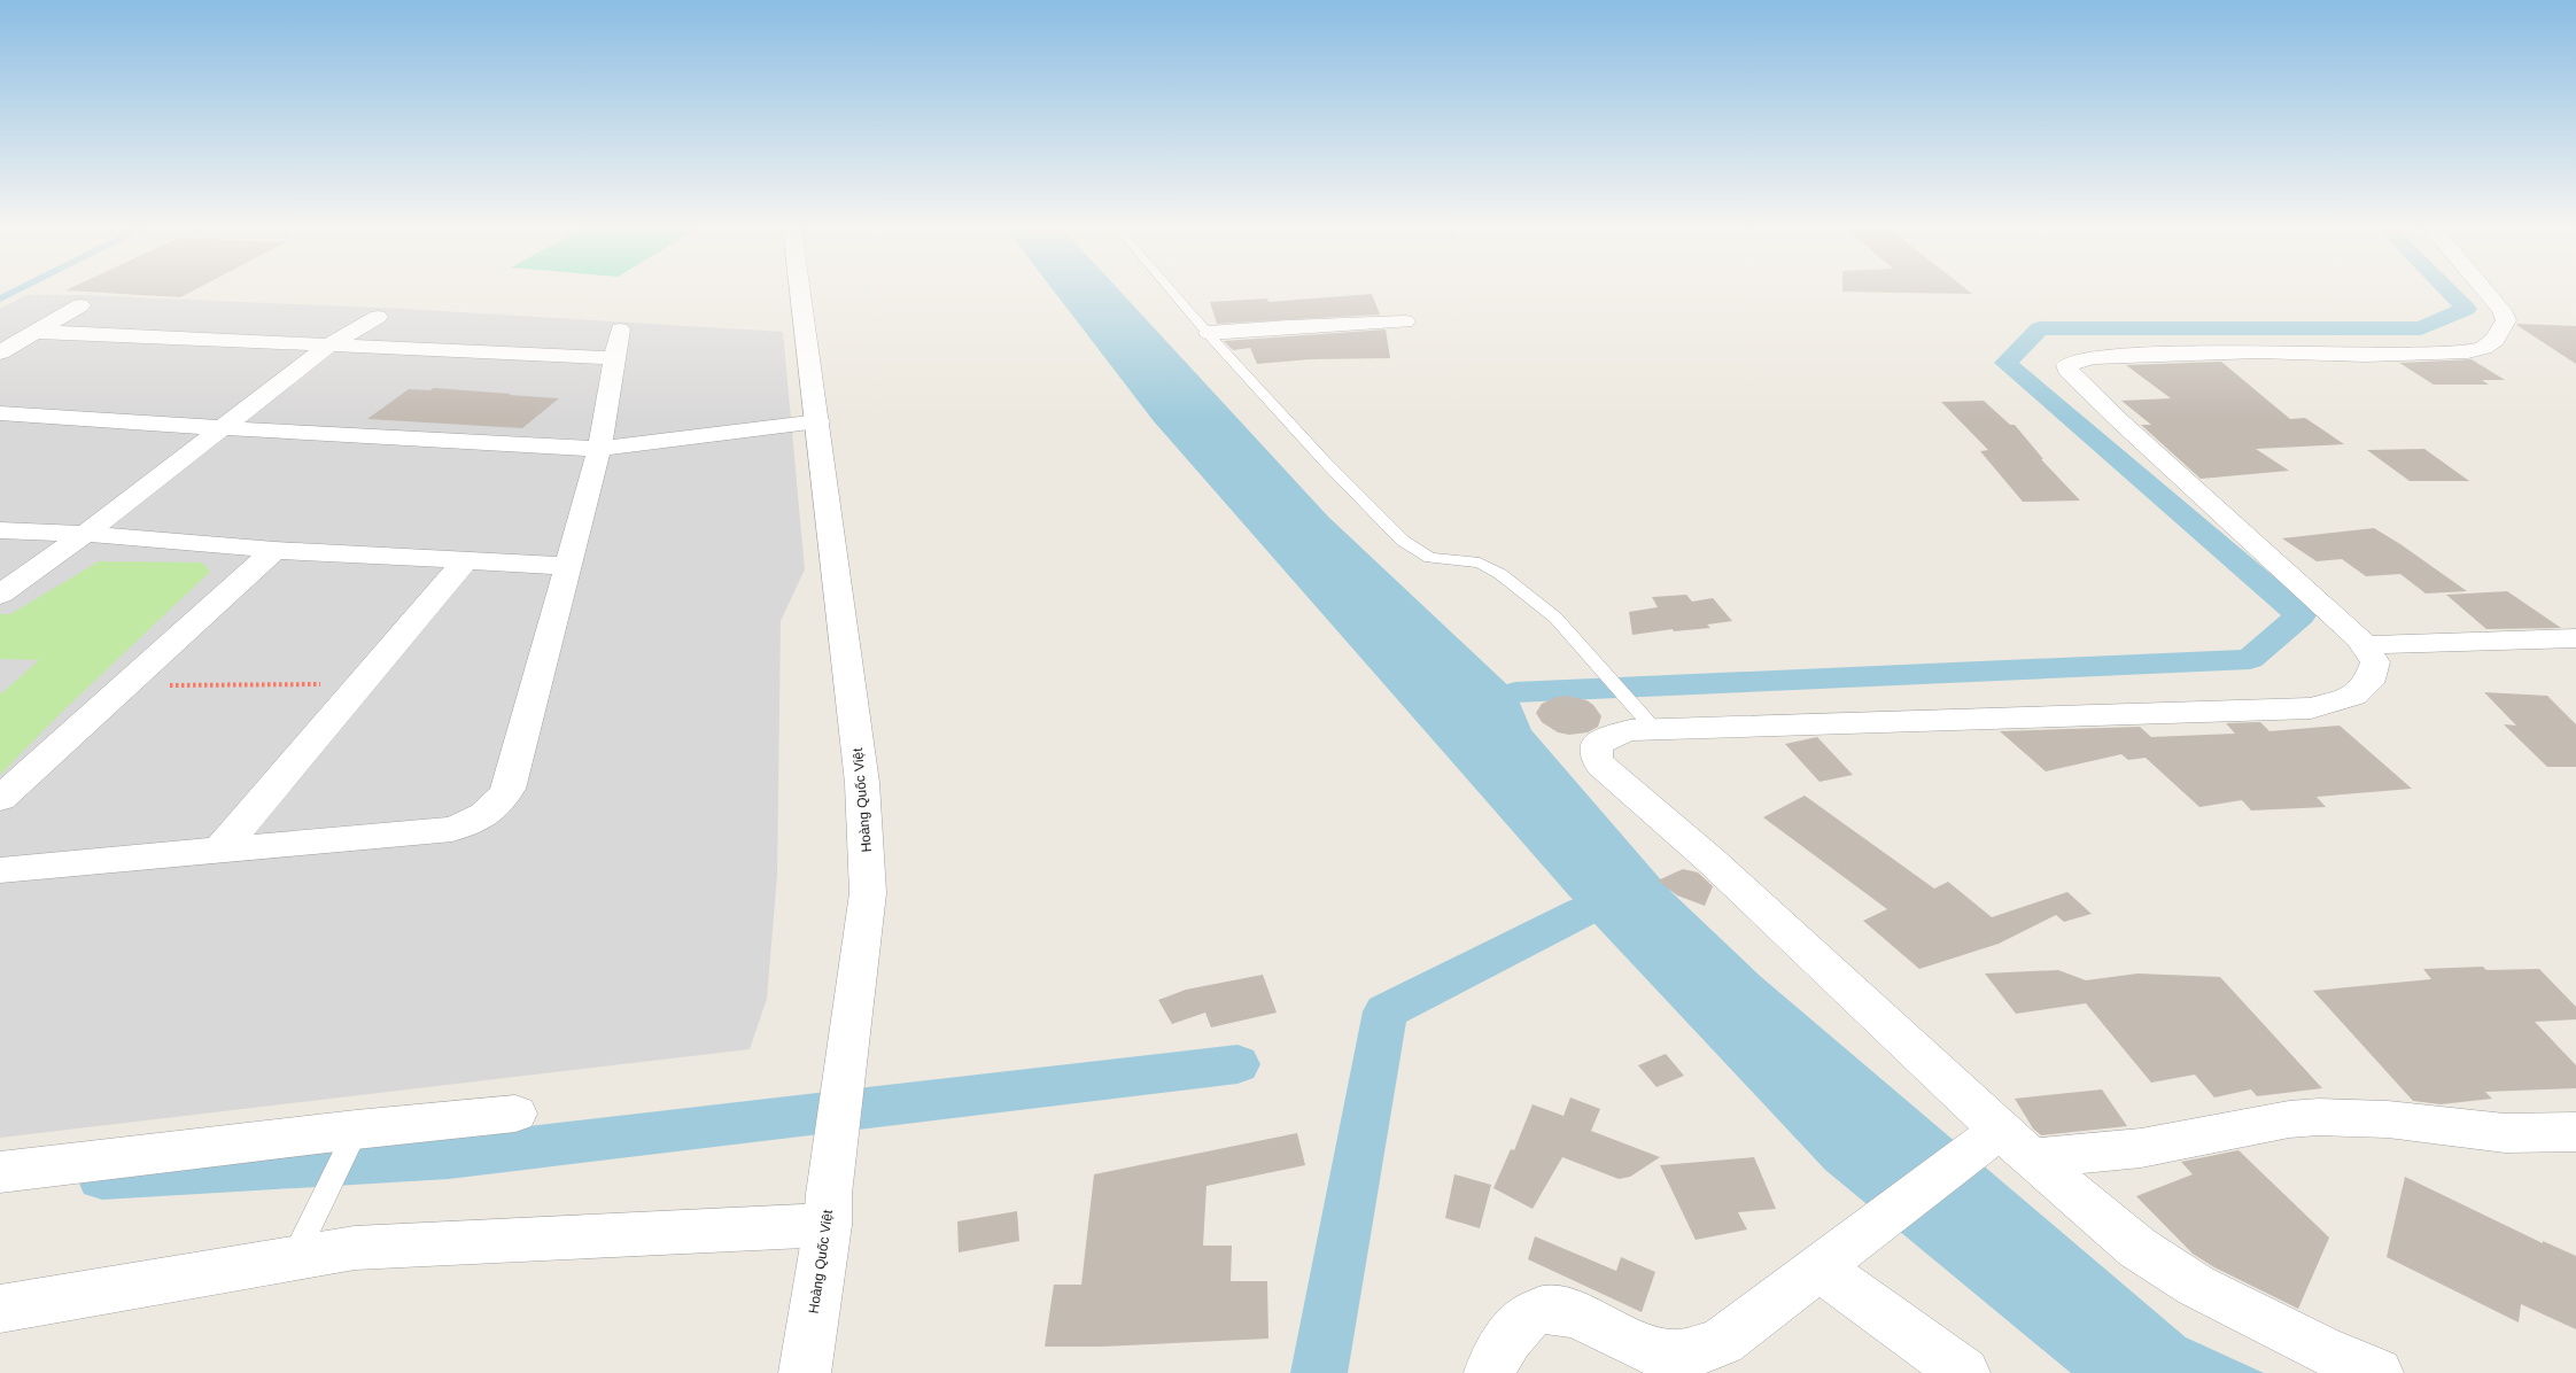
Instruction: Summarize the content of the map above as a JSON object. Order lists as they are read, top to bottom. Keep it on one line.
{"streets":{"street":["Hoàng Quốc Việt"]}}
